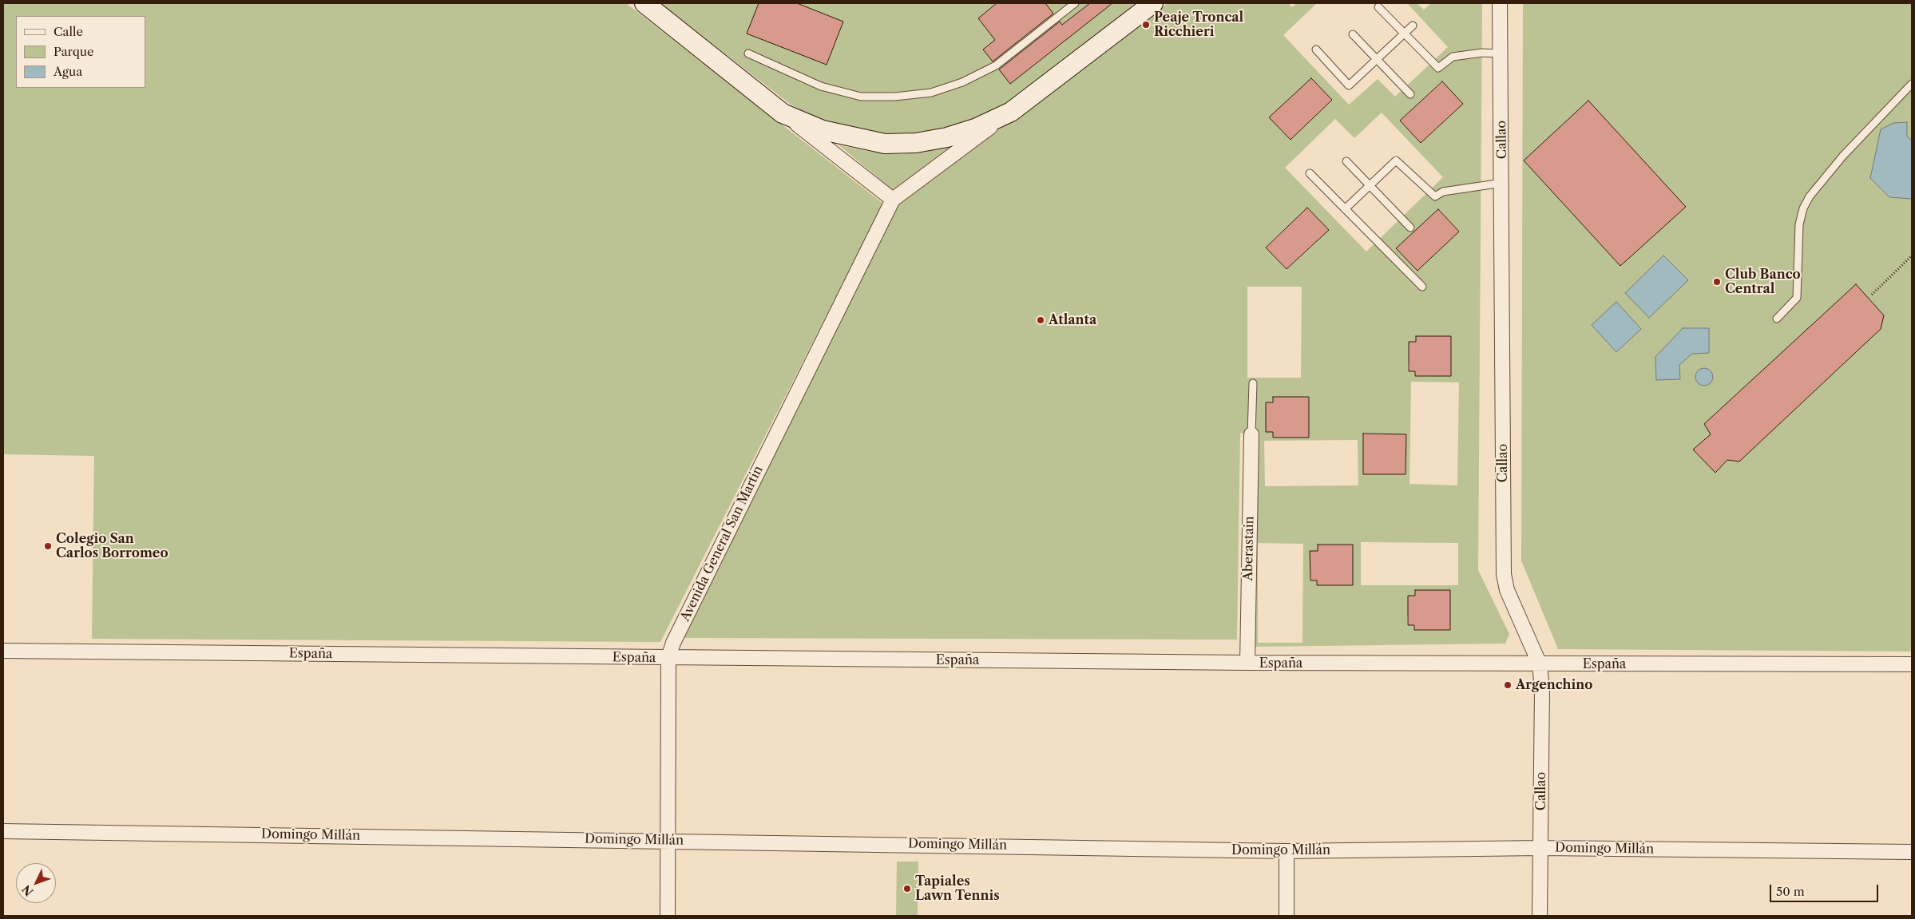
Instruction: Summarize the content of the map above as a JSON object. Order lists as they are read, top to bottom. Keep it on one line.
{"streets":{"street":["Callao","Avenida General San Martín","Aberastain","España","Domingo Millán"]},"crossings":[["Callao","España"],["Callao","Domingo Millán"],["Avenida General San Martín","España"],["Avenida General San Martín","Domingo Millán"],["Aberastain","España"]],"places":["Peaje Troncal Ricchieri","Club Banco Central","Atlanta","Colegio San Carlos Borromeo","Argenchino","Tapiales Lawn Tennis"],"legend":["Calle","Parque","Agua"],"scale_bar":"50 m","north":"bottom left"}
